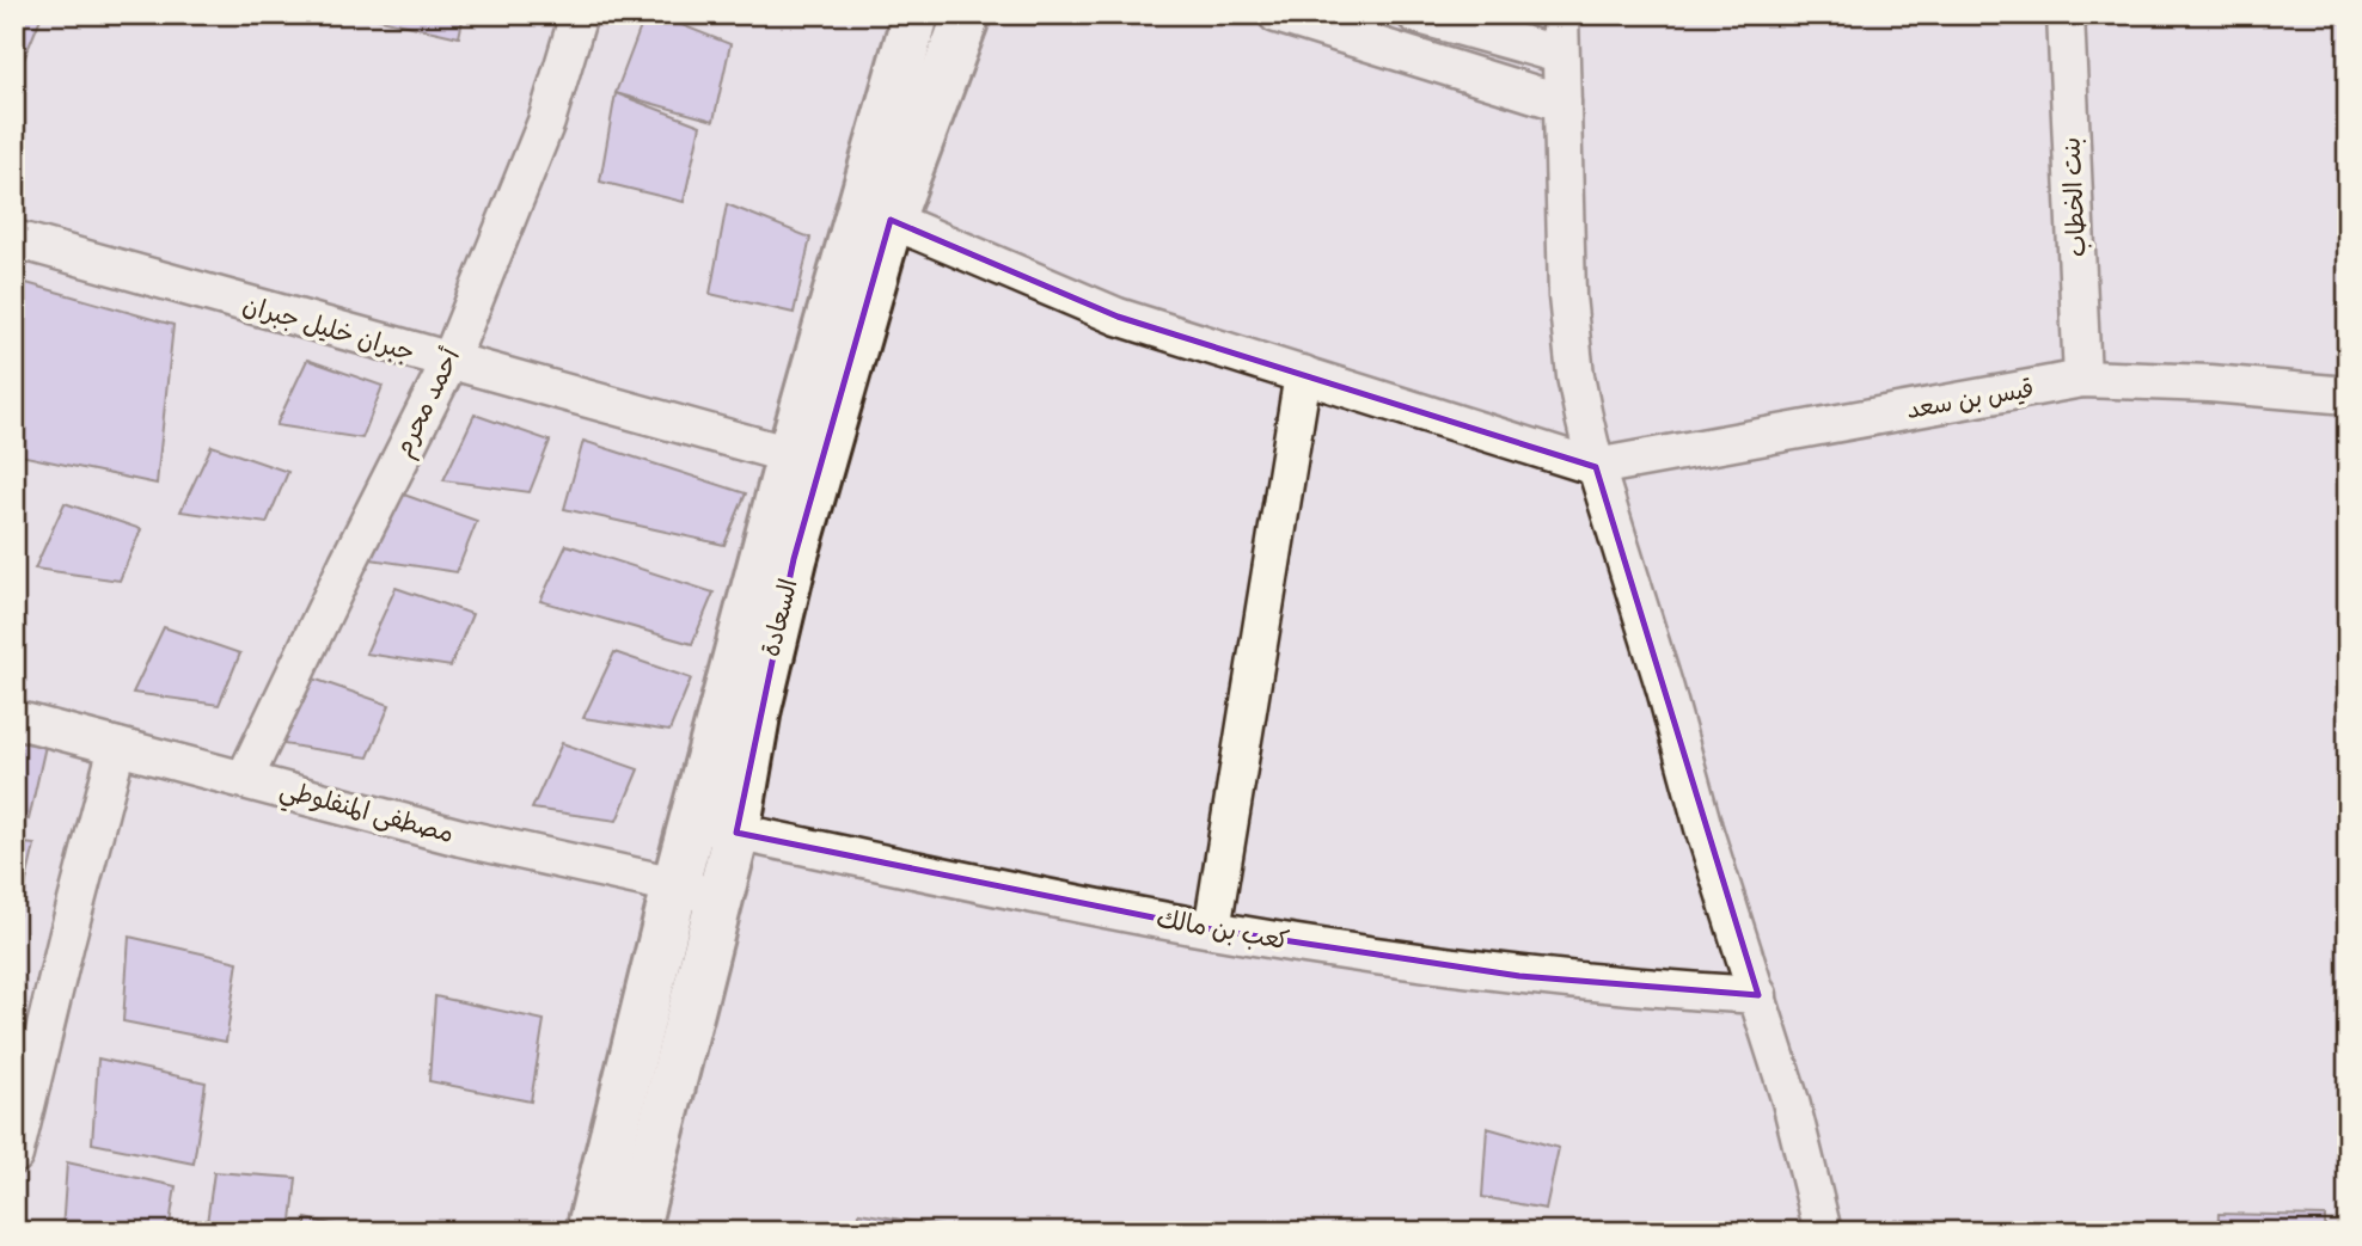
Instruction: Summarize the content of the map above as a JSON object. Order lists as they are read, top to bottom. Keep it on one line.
{"streets":{"street":["بنت الخطاب","جبران خليل جبران","قيس بن سعد","أحمد محرم","السعادة","مصطفى المنفلوطي","كعب بن مالك"]},"crossings":[["بنت الخطاب","قيس بن سعد"],["جبران خليل جبران","أحمد محرم"],["جبران خليل جبران","السعادة"],["أحمد محرم","مصطفى المنفلوطي"],["السعادة","مصطفى المنفلوطي"],["السعادة","كعب بن مالك"]]}
